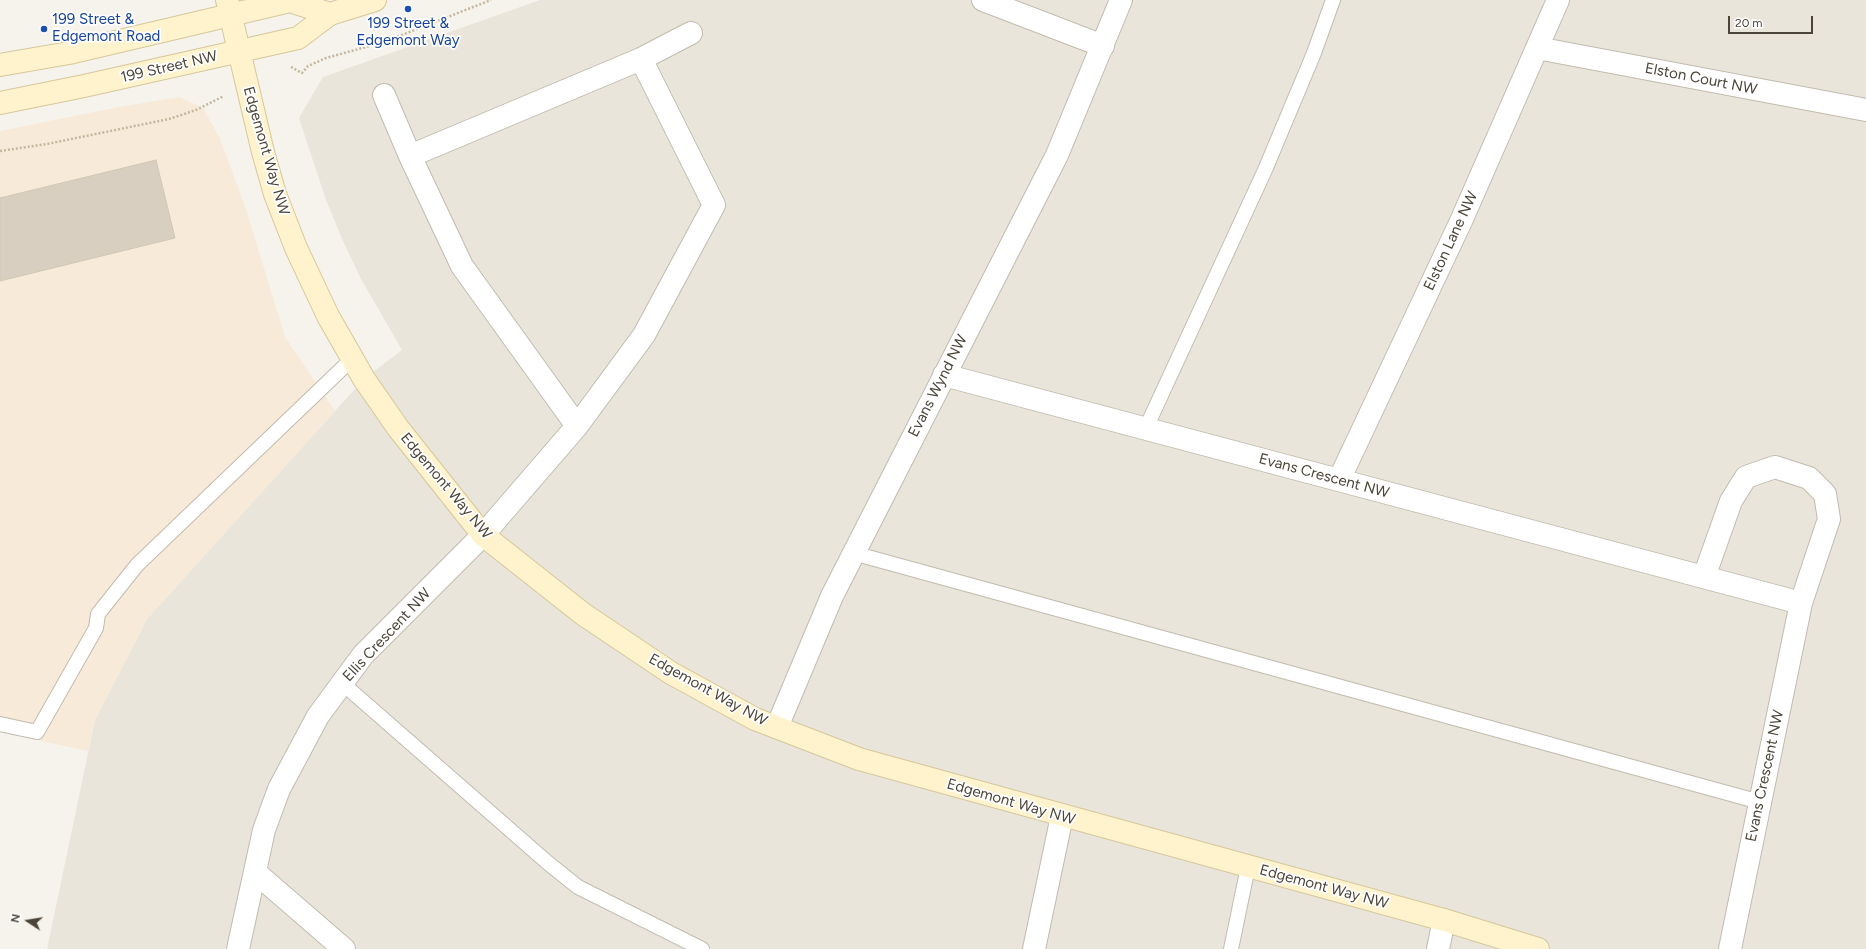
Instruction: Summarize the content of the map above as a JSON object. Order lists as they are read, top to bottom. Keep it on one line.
{"streets":{"street":["199 Street NW","Elston Court NW","Edgemont Way NW","Elston Lane NW","Evans Wynd NW","Evans Crescent NW","Ellis Crescent NW"]},"crossings":[["199 Street NW","Edgemont Way NW"],["Elston Court NW","Elston Lane NW"],["Edgemont Way NW","Evans Wynd NW"],["Edgemont Way NW","Ellis Crescent NW"],["Elston Lane NW","Evans Crescent NW"],["Evans Wynd NW","Evans Crescent NW"]],"places":["199 Street & Edgemont Way","199 Street & Edgemont Road"],"scale_bar":"20 m","north":"left"}
